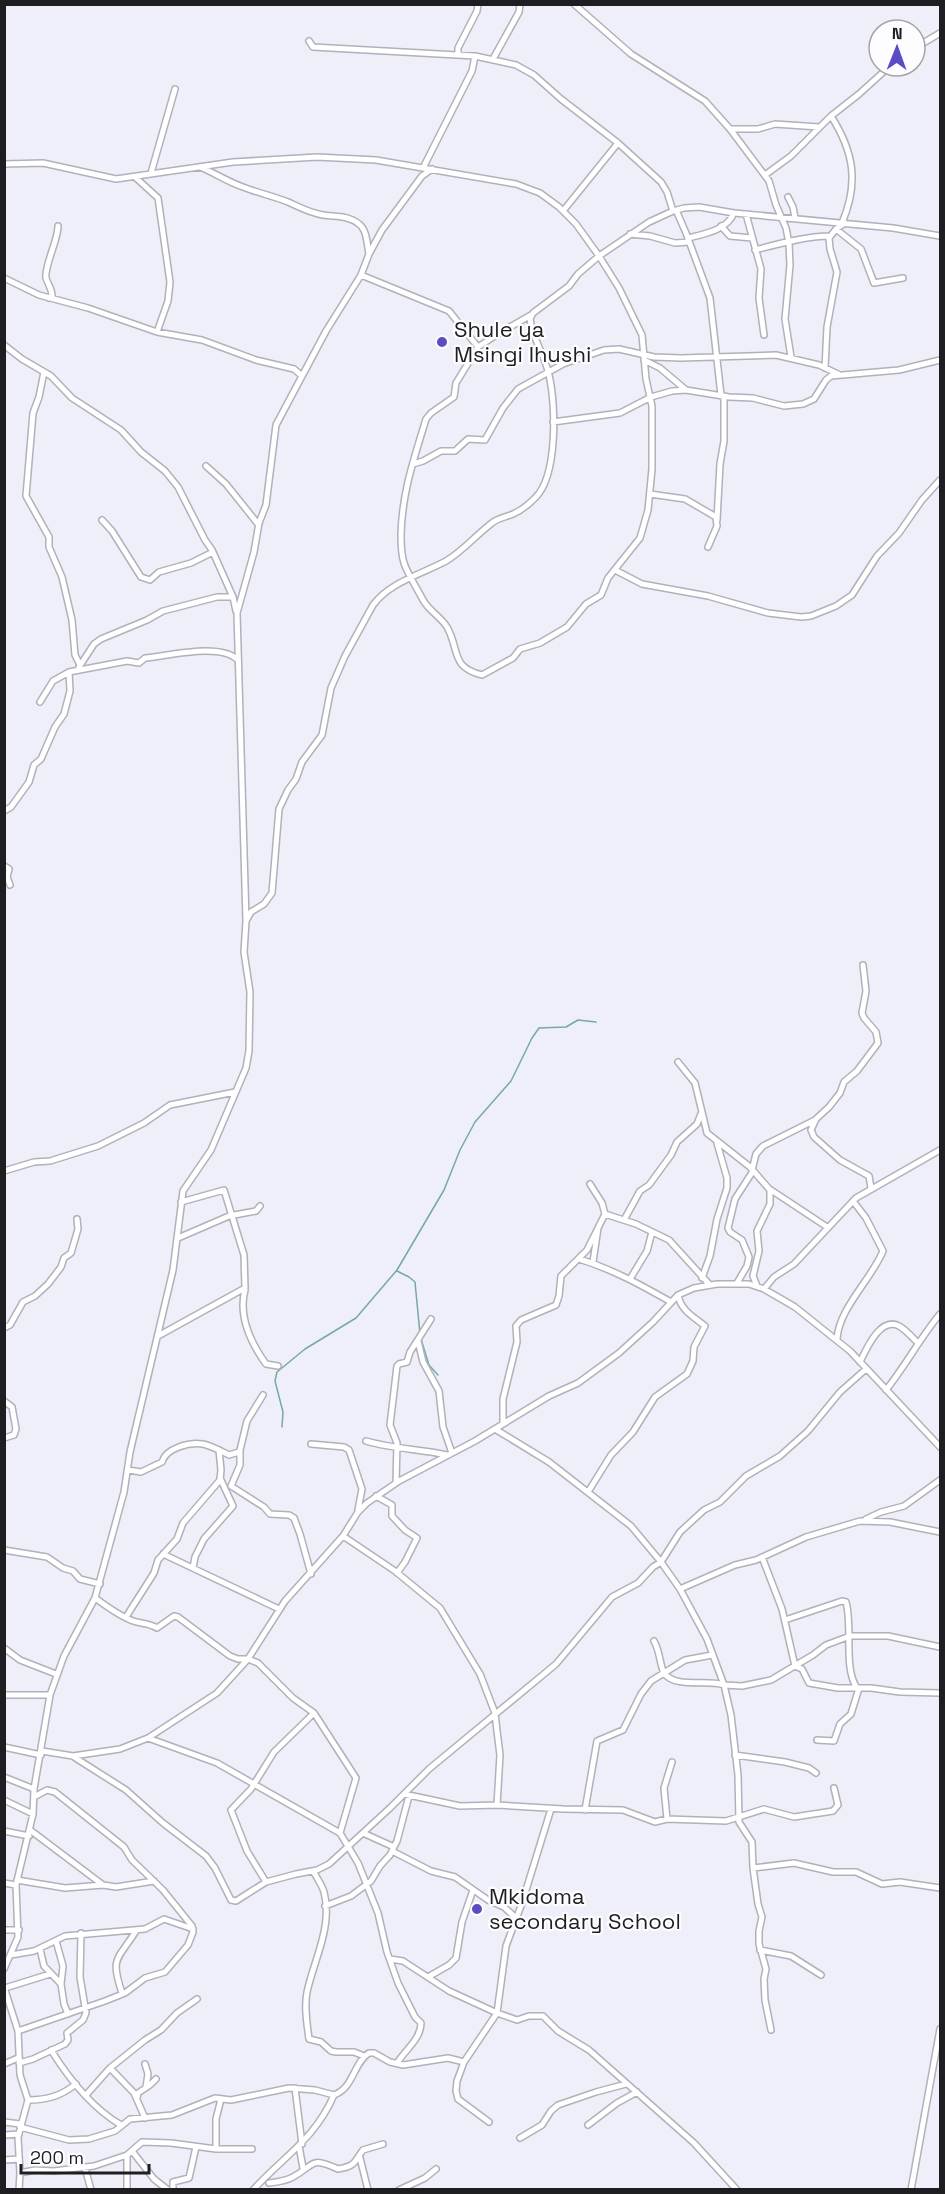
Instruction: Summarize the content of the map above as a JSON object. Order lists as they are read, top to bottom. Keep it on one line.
{"places":["Shule ya Msingi Ihushi","Mkidoma secondary School"],"scale_bar":"200 m","north":"top"}
